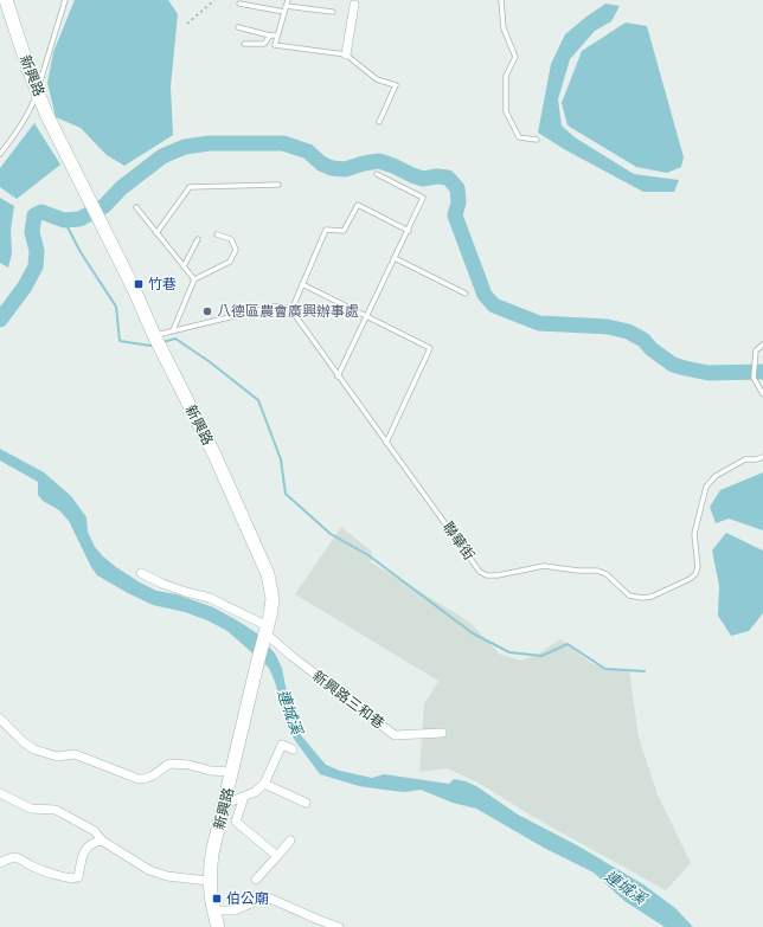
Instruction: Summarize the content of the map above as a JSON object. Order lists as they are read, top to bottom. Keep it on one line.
{"streets":{"street":["新興路","新興路三和巷"],"lane":["聯華街"]},"crossings":[["新興路","新興路三和巷"]],"water":["連城溪"],"places":{"transit":["竹巷","伯公廟"],"other":["八德區農會廣興辦事處"]}}
